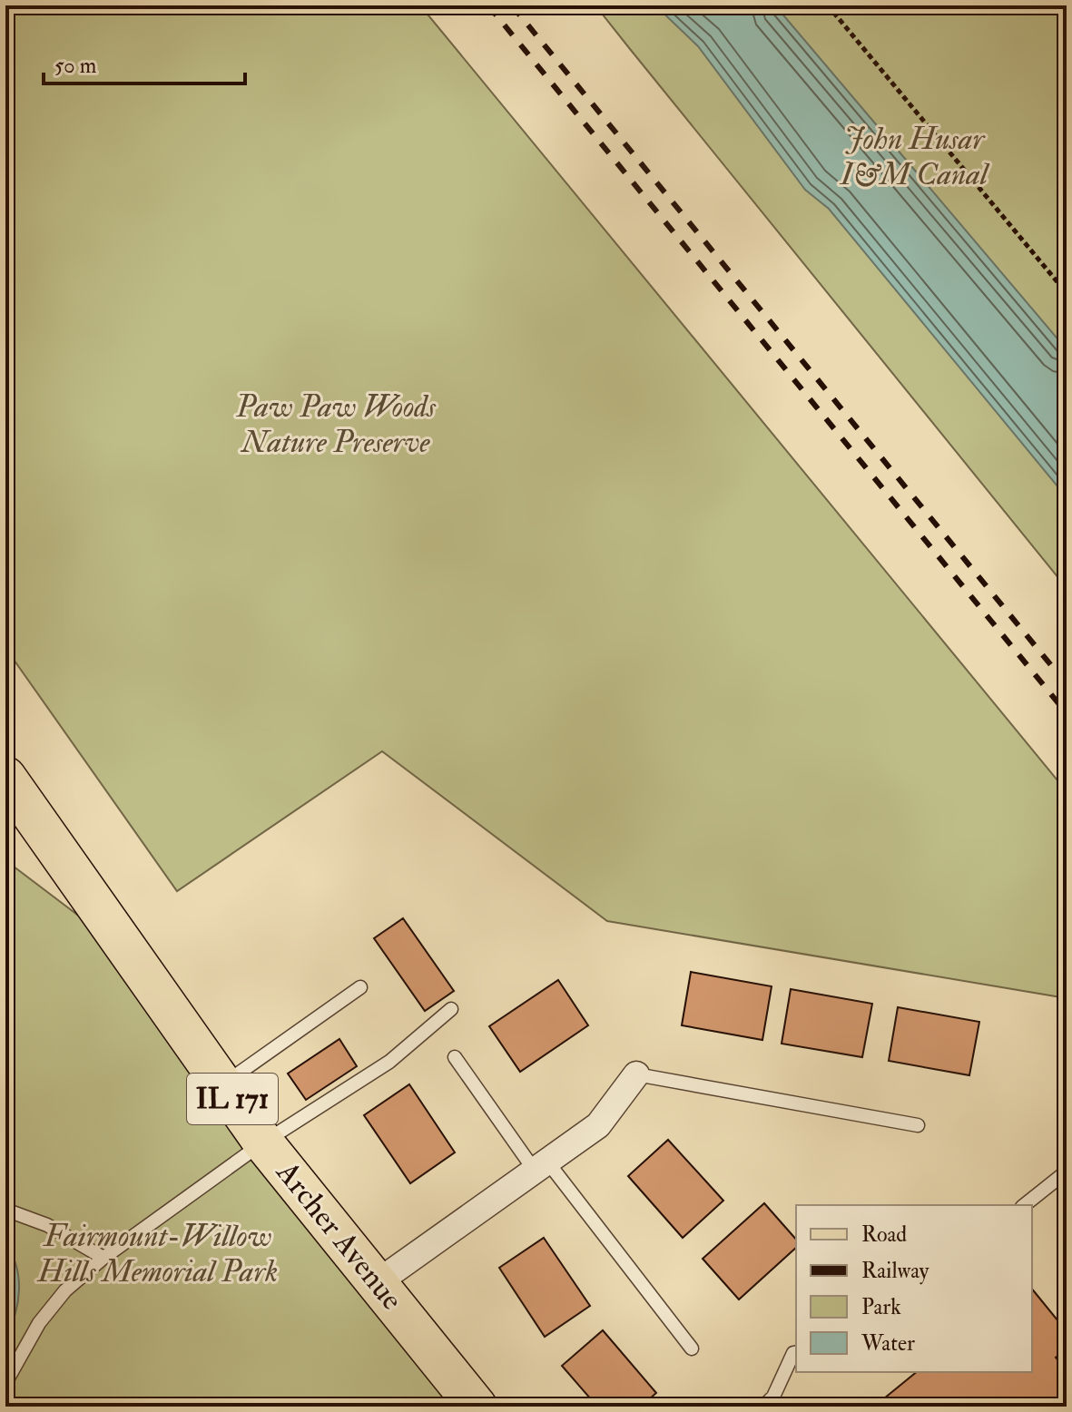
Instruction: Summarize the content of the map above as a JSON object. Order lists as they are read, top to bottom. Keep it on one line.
{"streets":{"main road":["IL 171","Archer Avenue"]},"parks":["John Husar I&M Canal","Paw Paw Woods Nature Preserve","Fairmount-Willow Hills Memorial Park"],"legend":["Road","Railway","Park","Water"],"scale_bar":"50 m"}
